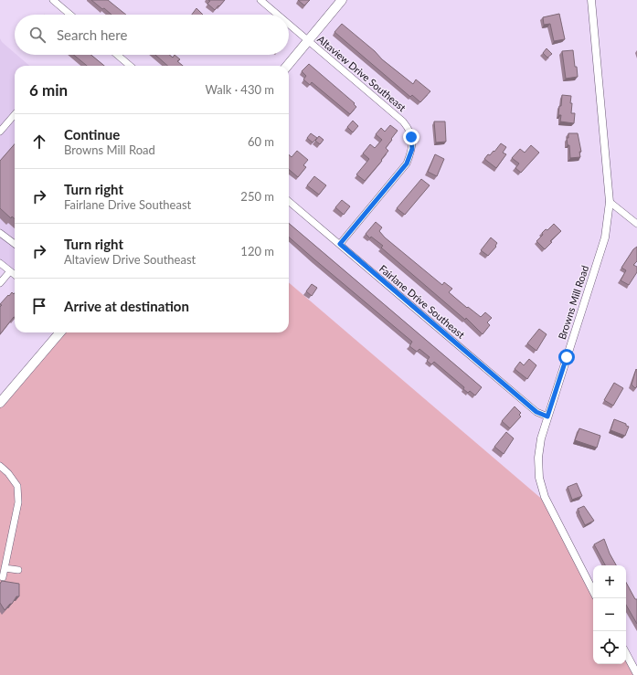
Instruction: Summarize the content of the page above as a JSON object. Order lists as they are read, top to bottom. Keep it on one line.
{"streets":{"street":["Altaview Drive Southeast","Fairlane Drive Southeast","Browns Mill Road"]},"crossings":[["Altaview Drive Southeast","Fairlane Drive Southeast"],["Fairlane Drive Southeast","Browns Mill Road"]],"page":{"search":"Search here","heading":["6 min","Walk · 430 m"],"list":[["Continue","Browns Mill Road","60 m"],["Turn right","Fairlane Drive Southeast","250 m"],["Turn right","Altaview Drive Southeast","120 m"],"Arrive at destination"],"map_buttons":["+","−"]}}
